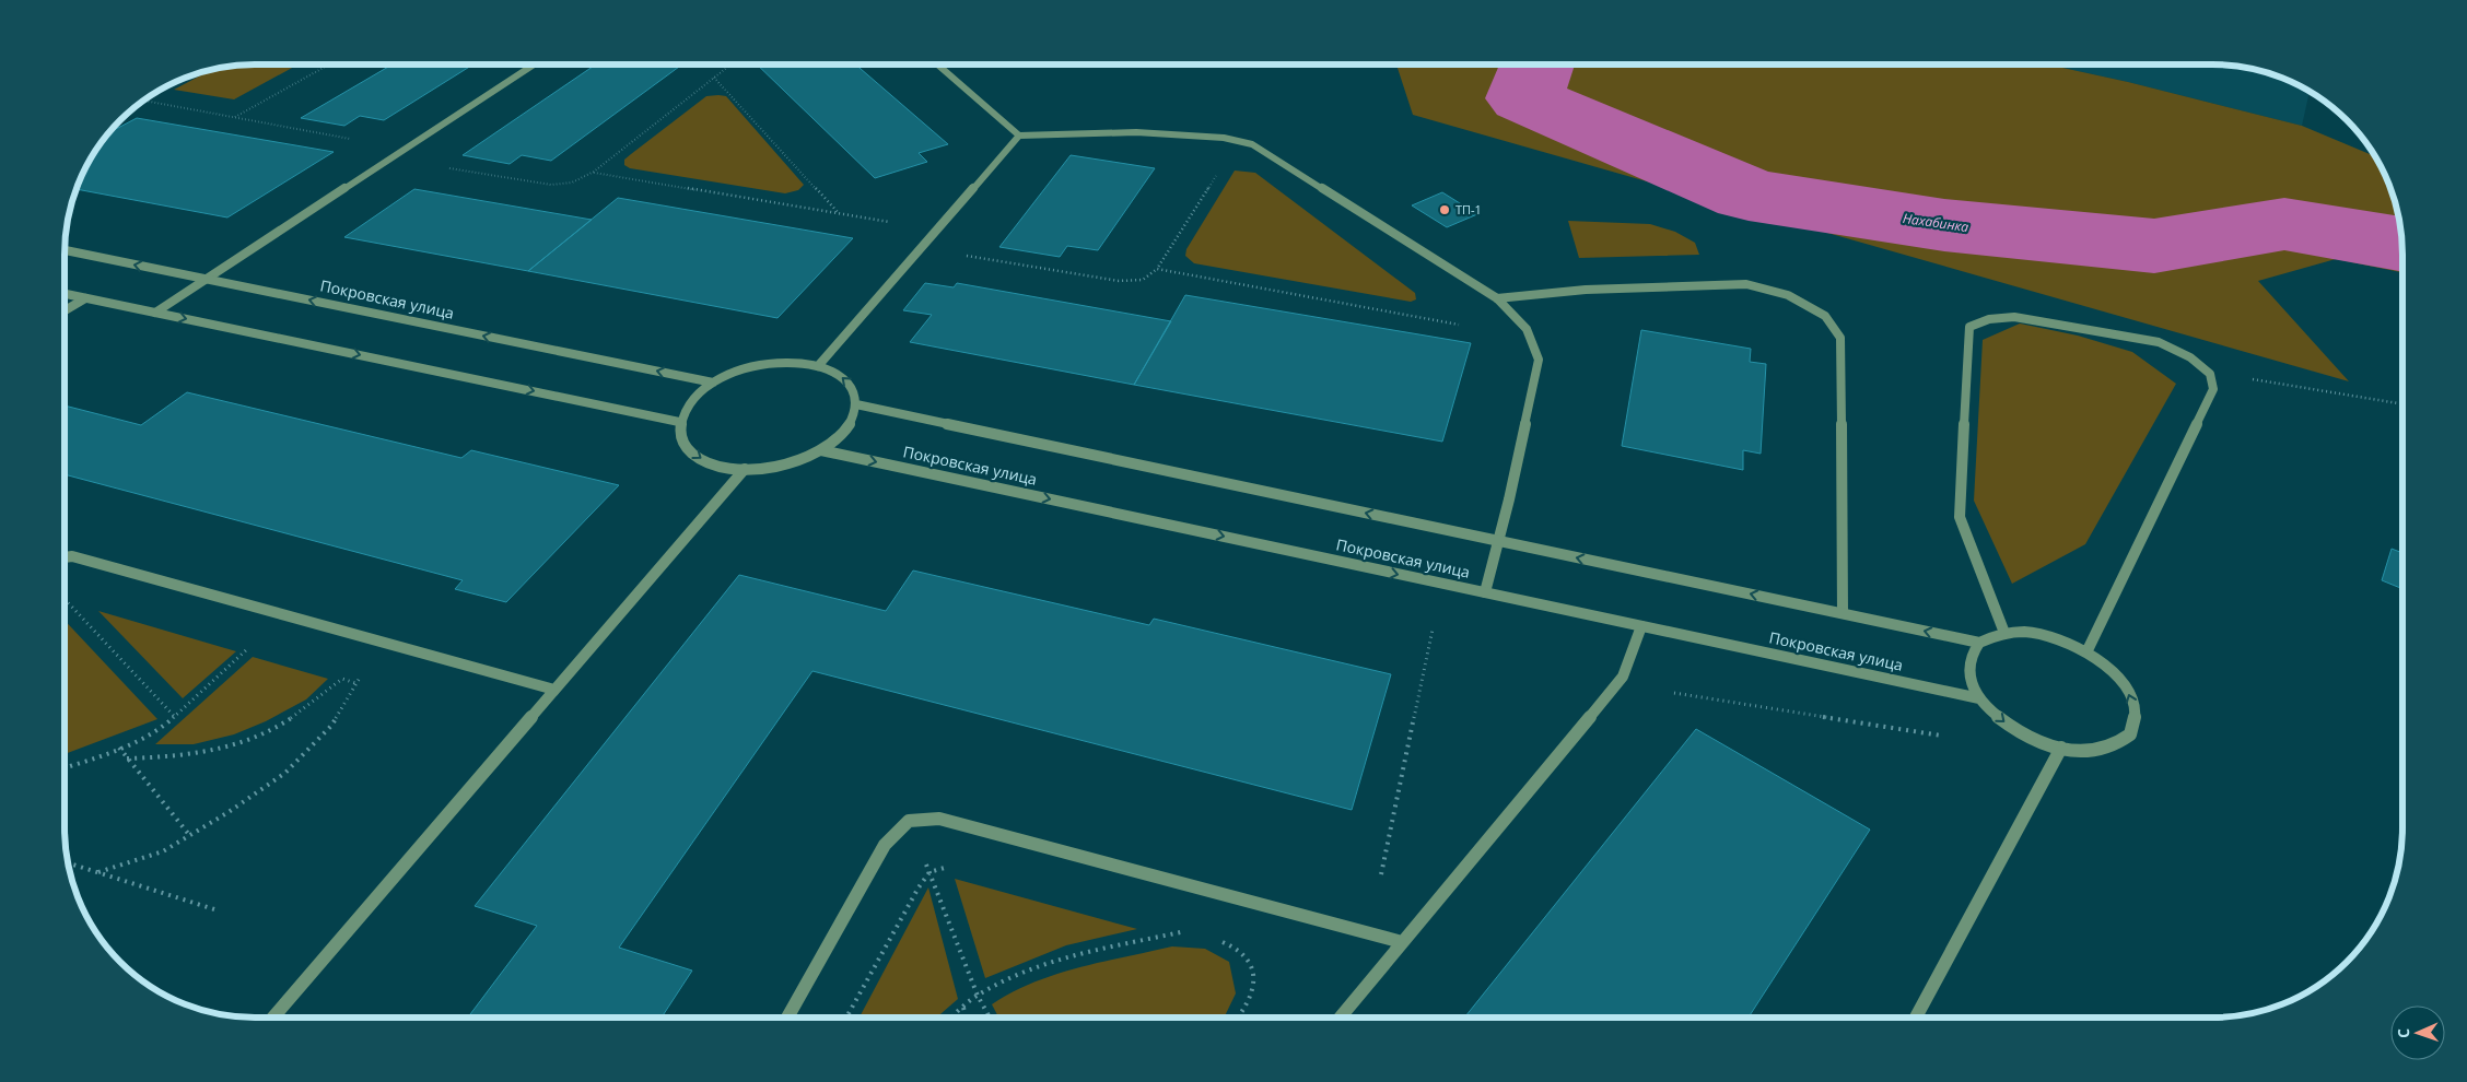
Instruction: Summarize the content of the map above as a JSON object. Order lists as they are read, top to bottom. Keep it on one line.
{"streets":{"street":["Покровская улица"]},"water":["Нахабинка"],"places":["ТП-1"],"north":"left"}
